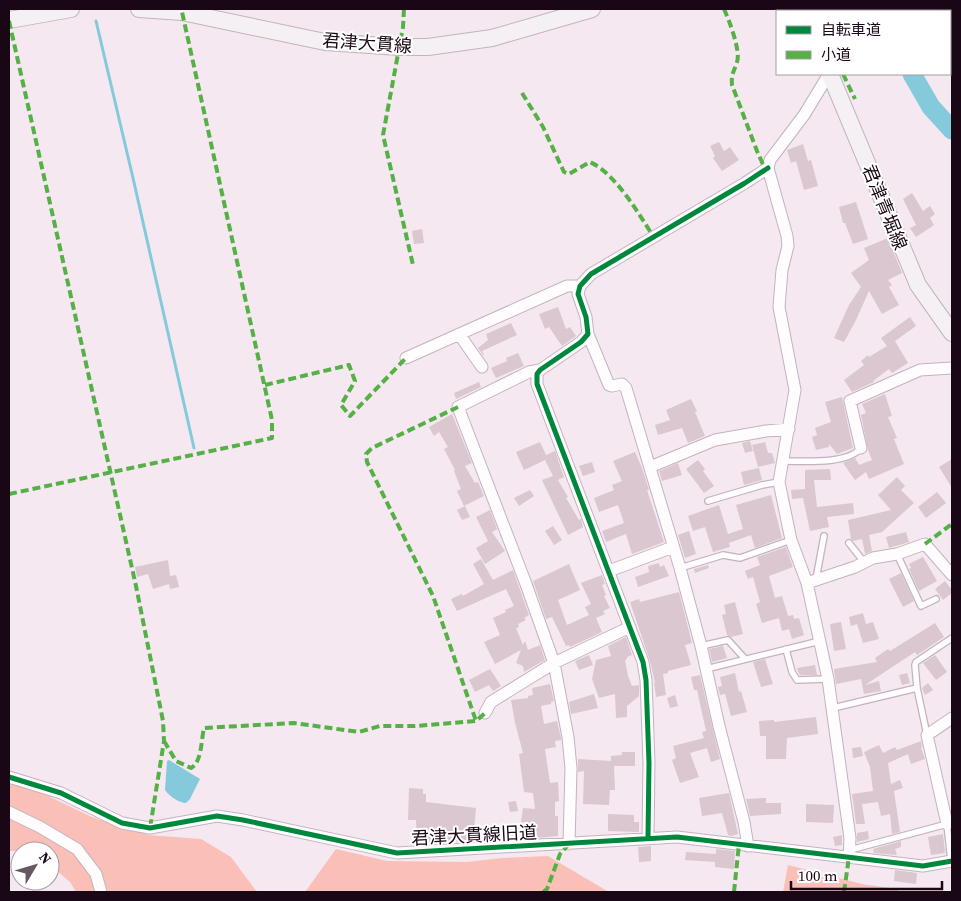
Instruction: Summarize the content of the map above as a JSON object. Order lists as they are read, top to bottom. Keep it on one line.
{"streets":{"main road":["君津大貫線","君津青堀線"],"street":["君津大貫線旧道"]},"legend":["自転車道","小道"],"scale_bar":"100 m","north":"top right"}
